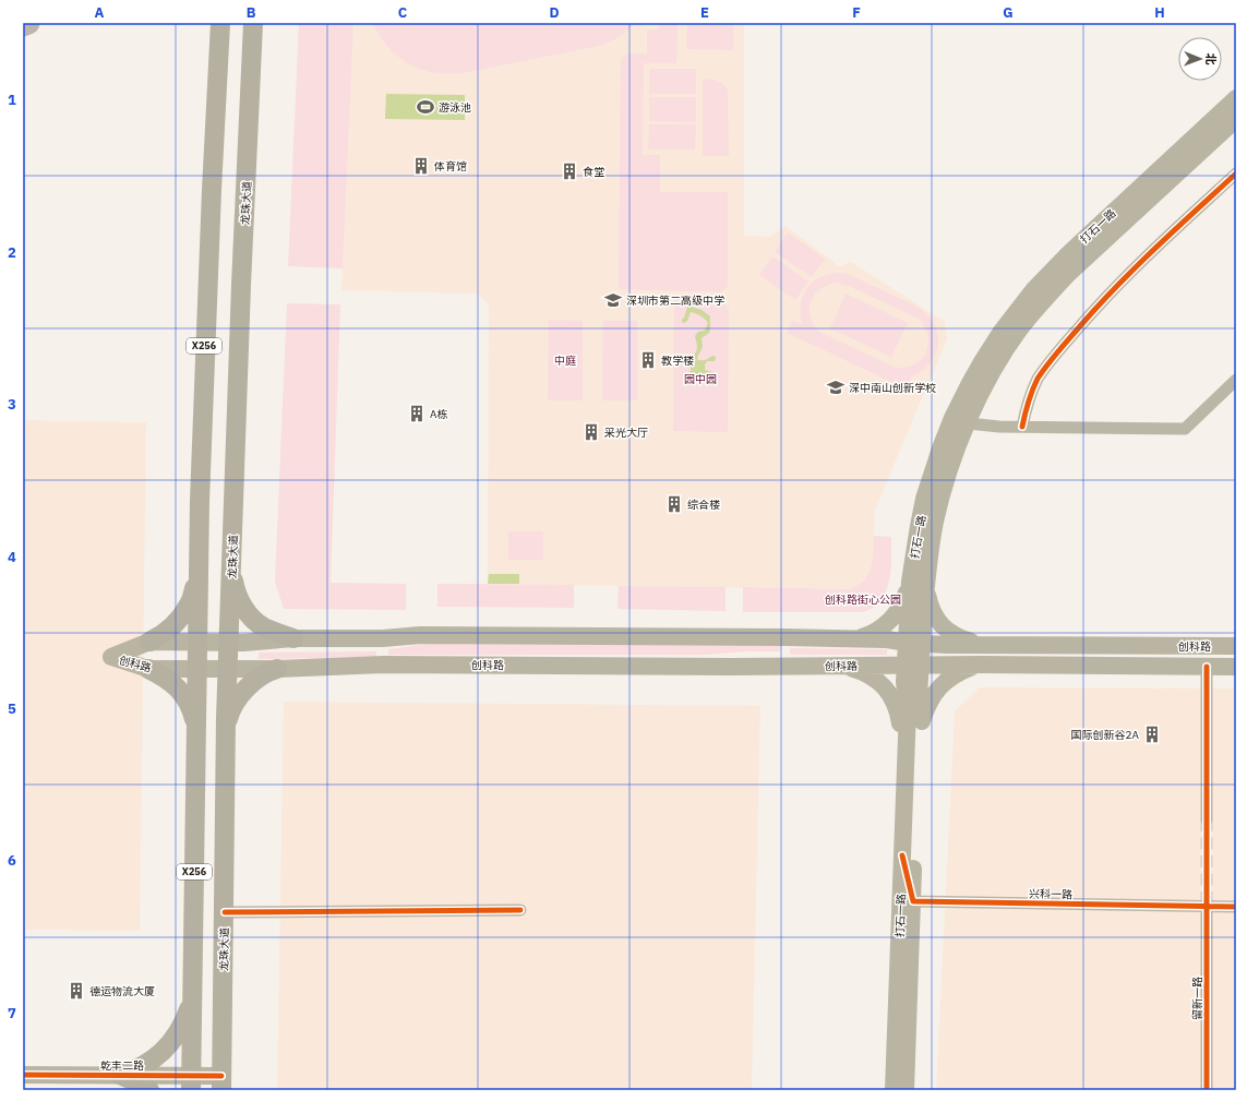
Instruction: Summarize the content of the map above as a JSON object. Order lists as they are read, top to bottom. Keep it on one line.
{"streets":{"main road":["龙珠大道","打石一路","X256","创科路","乾丰二路"],"street":["兴科一路","留新一路"]},"crossings":[["龙珠大道","创科路"],["龙珠大道","乾丰二路"],["打石一路","创科路"],["打石一路","兴科一路"],["X256","创科路"],["X256","乾丰二路"],["兴科一路","留新一路"]],"parks":["中庭","园中园","创科路街心公园"],"places":{"sports":["游泳池"],"building":["体育馆","食堂","教学楼","A栋","采光大厅","综合楼","国际创新谷2A","德运物流大厦"],"school or university":["深圳市第二高级中学","深中南山创新学校"]},"north":"right","grid":{"columns":["A","B","C","D","E","F","G","H"],"rows":["1","2","3","4","5","6","7"]}}
